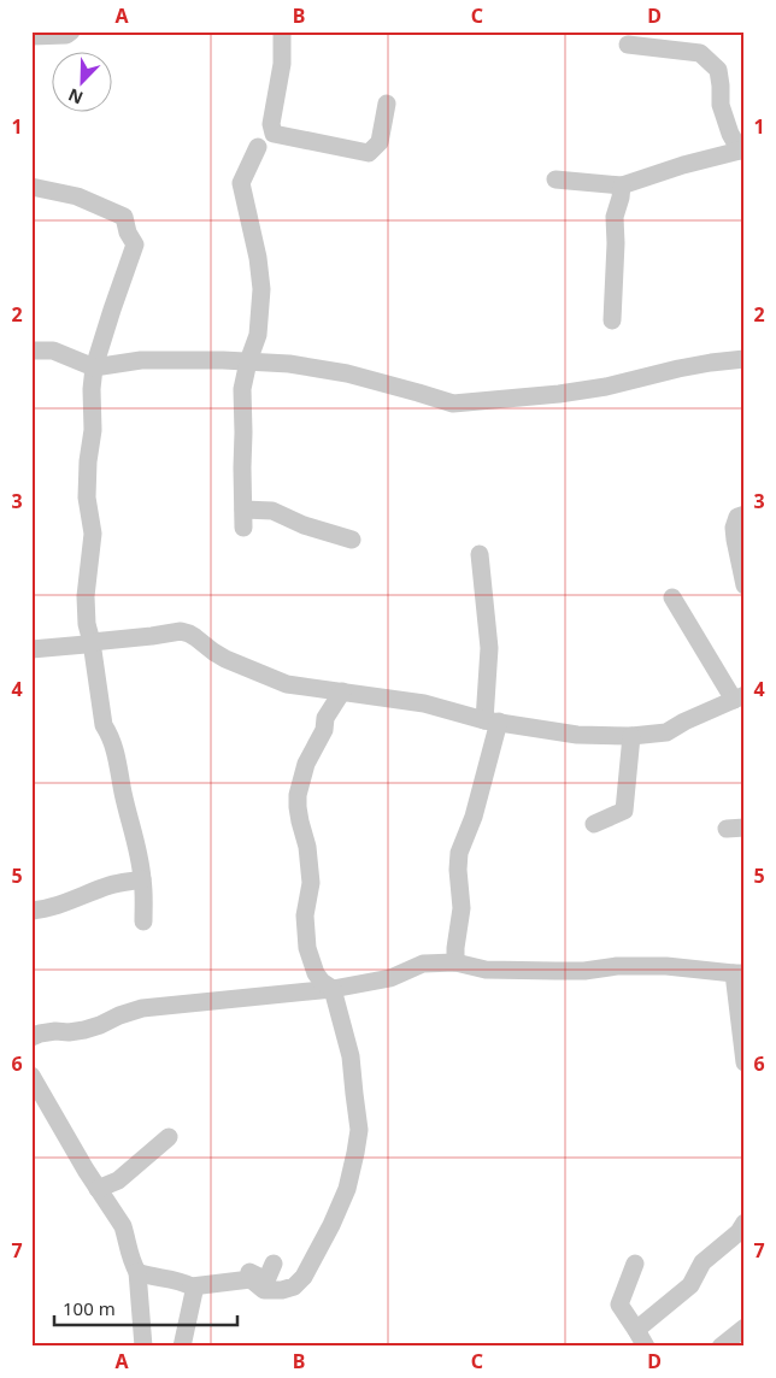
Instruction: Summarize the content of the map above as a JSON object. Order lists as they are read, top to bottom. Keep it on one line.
{"scale_bar":"100 m","north":"bottom left","grid":{"columns":["A","B","C","D"],"rows":["1","2","3","4","5","6","7"]}}
